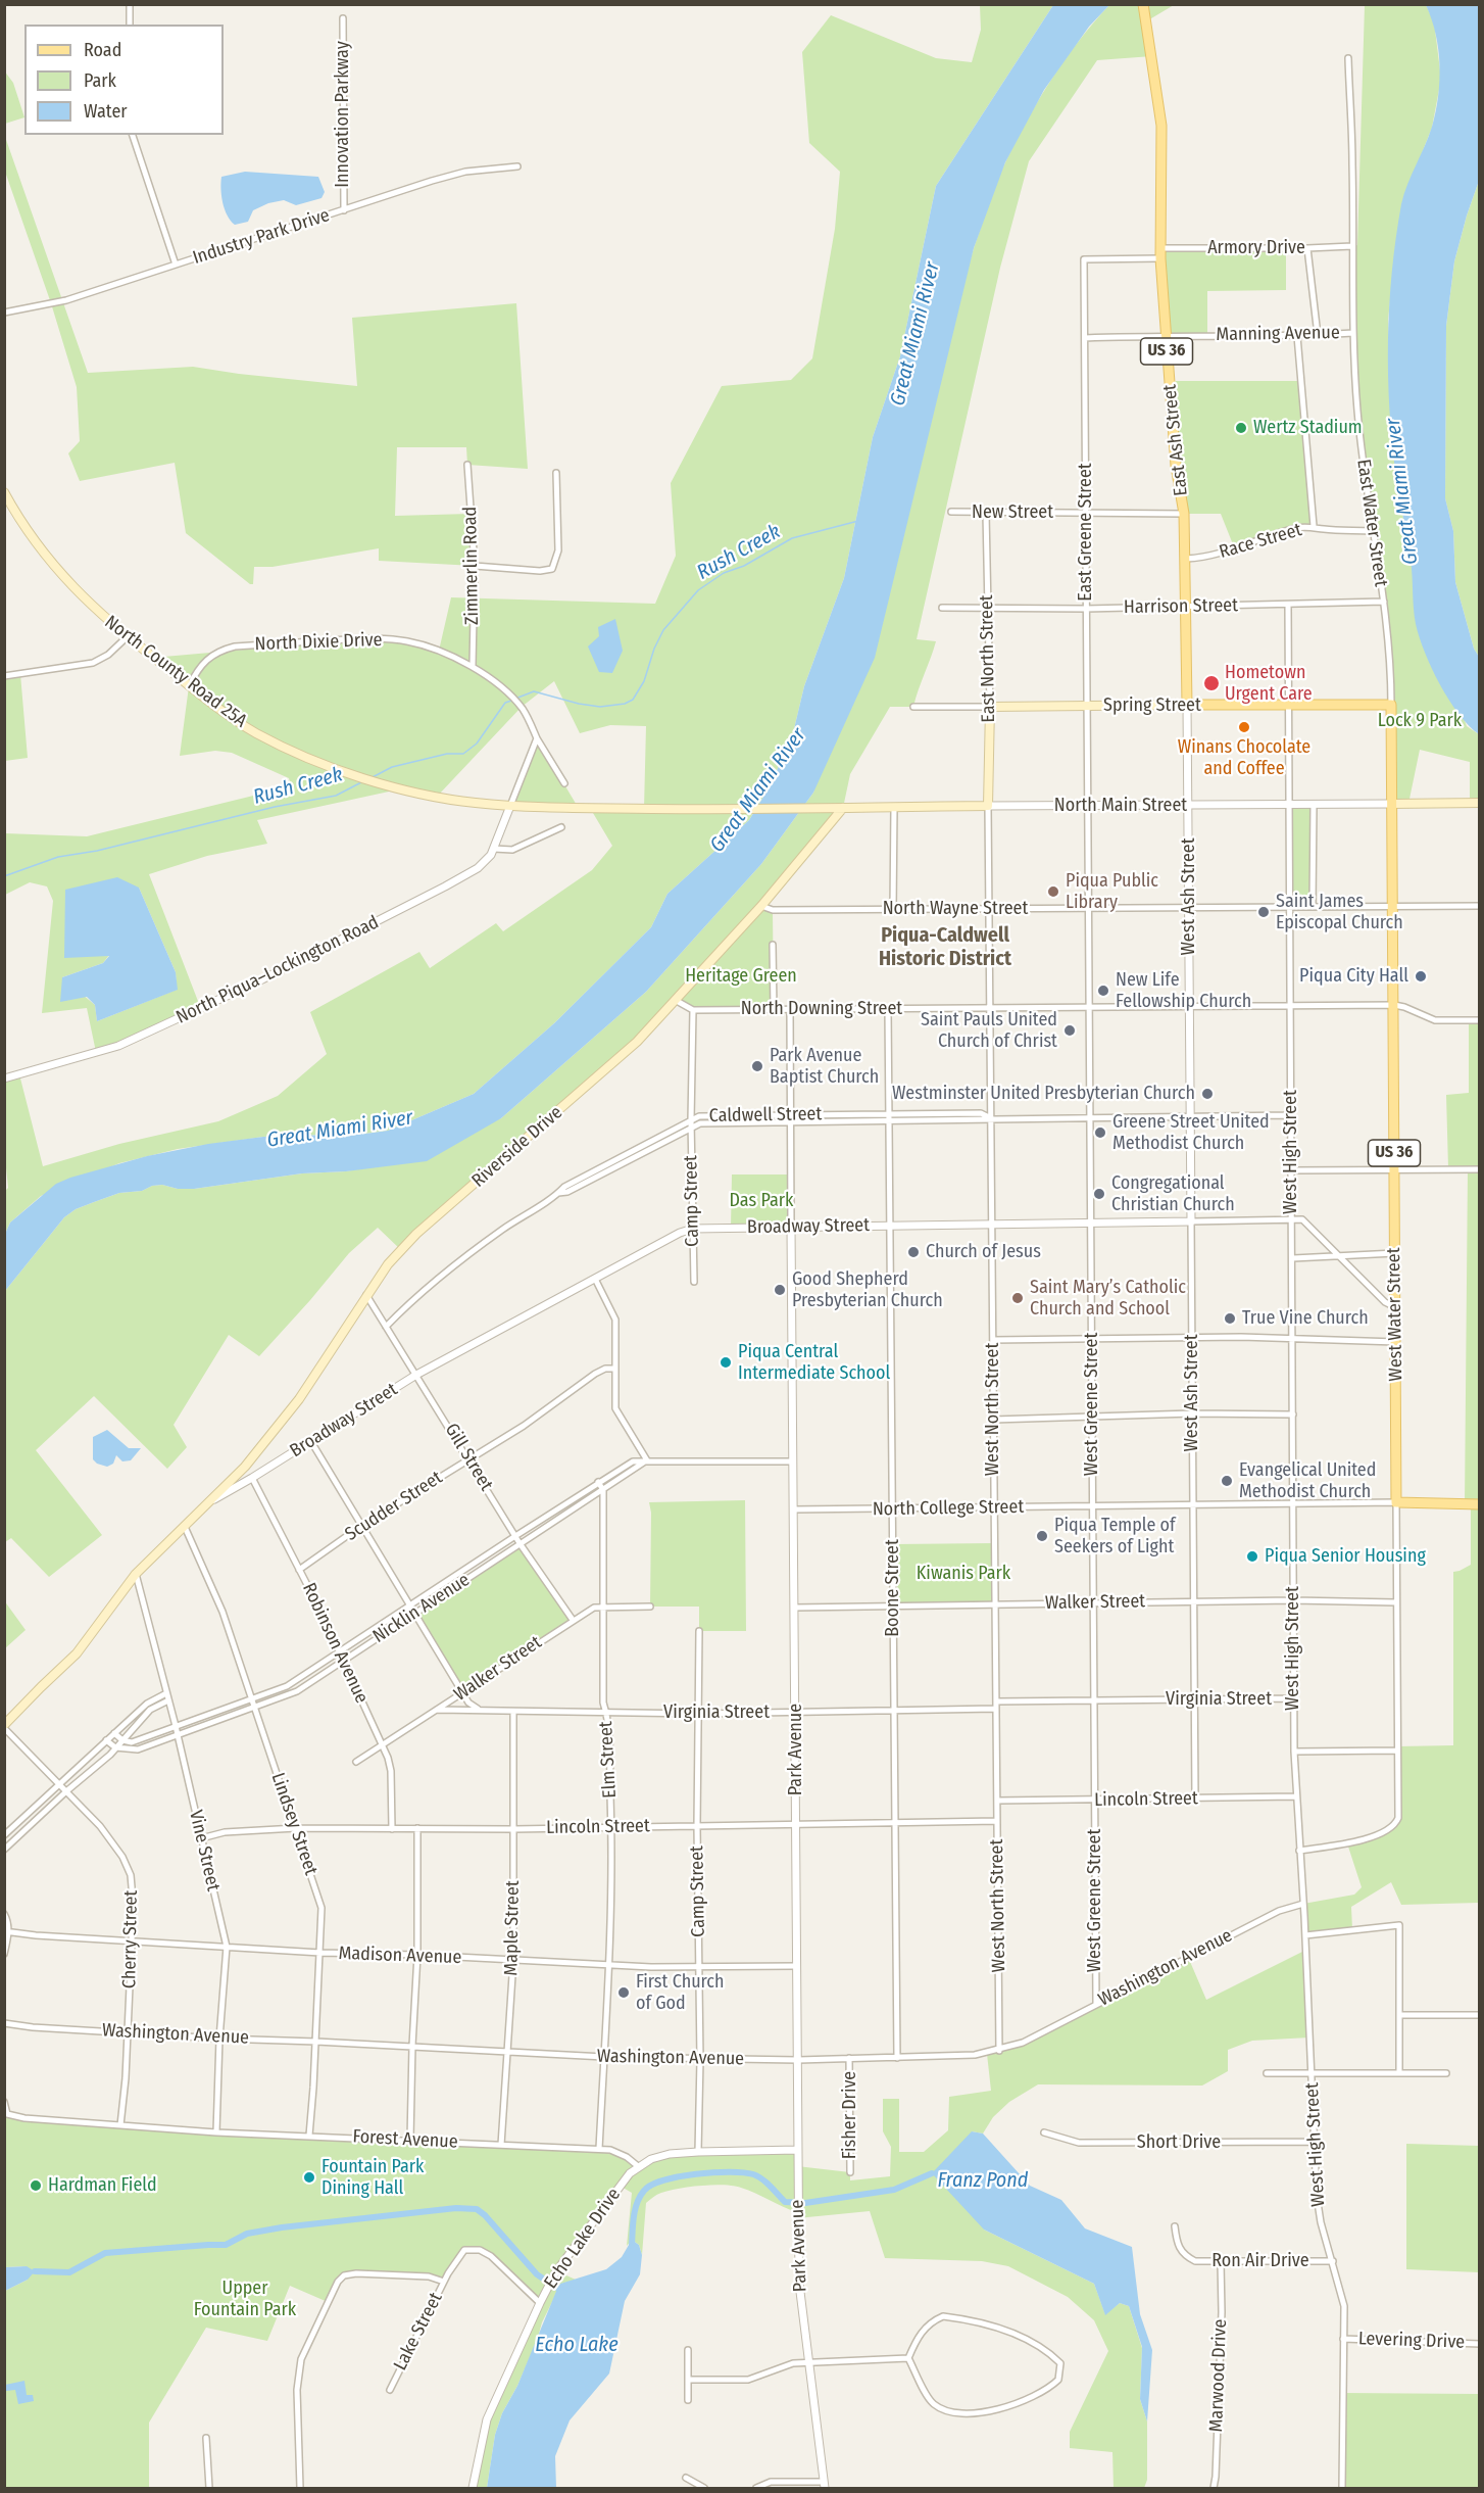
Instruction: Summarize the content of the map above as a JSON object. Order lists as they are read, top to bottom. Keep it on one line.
{"streets":{"main road":["US 36","East Ash Street","East Water Street","East North Street","North County Road 25A","Spring Street","North Main Street","Riverside Drive","West Water Street","North College Street"],"street":["Innovation Parkway","Industry Park Drive","Armory Drive","Manning Avenue","New Street","East Greene Street","Race Street","Zimmerlin Road","Harrison Street","North Dixie Drive","West Ash Street","North Wayne Street","North Piqua–Lockington Road","North Downing Street","Caldwell Street","West High Street","Camp Street","Broadway Street","West Greene Street","West North Street","Gill Street","Scudder Street","Boone Street","Walker Street","Nicklin Avenue","Robinson Avenue","Virginia Street","Park Avenue","Elm Street","Lincoln Street","Lindsey Street","Vine Street","Maple Street","Cherry Street","Madison Avenue","Washington Avenue","Fisher Drive","Forest Avenue","Short Drive","Echo Lake Drive","Ron Air Drive","Lake Street","Levering Drive","Marwood Drive"]},"crossings":[["Innovation Parkway","Industry Park Drive"],["Armory Drive","East Ash Street"],["Armory Drive","East Water Street"],["Manning Avenue","East Ash Street"],["Manning Avenue","East Water Street"],["Manning Avenue","East Greene Street"],["East Ash Street","New Street"],["East Ash Street","East Greene Street"],["East Ash Street","Race Street"],["East Ash Street","Harrison Street"],["East Ash Street","Spring Street"],["East Ash Street","North Main Street"],["East Ash Street","West Ash Street"],["New Street","East Greene Street"],["New Street","East North Street"],["East Water Street","Race Street"],["East Water Street","Harrison Street"],["East Water Street","Spring Street"],["East Water Street","North Main Street"],["East Water Street","West Water Street"],["East Greene Street","Harrison Street"],["East Greene Street","Spring Street"],["East Greene Street","North Main Street"],["East Greene Street","West Greene Street"],["Zimmerlin Road","North Dixie Drive"],["Harrison Street","East North Street"],["Harrison Street","West High Street"],["North Dixie Drive","North County Road 25A"],["East North Street","Spring Street"],["East North Street","North Main Street"],["East North Street","West North Street"],["North County Road 25A","North Main Street"],["North County Road 25A","North Piqua–Lockington Road"],["Spring Street","West High Street"],["North Main Street","West Ash Street"],["North Main Street","Riverside Drive"],["North Main Street","West High Street"],["North Main Street","West Water Street"],["North Main Street","West Greene Street"],["North Main Street","West North Street"],["West Ash Street","North Wayne Street"],["West Ash Street","North Downing Street"],["West Ash Street","Caldwell Street"],["West Ash Street","Broadway Street"],["West Ash Street","North College Street"],["West Ash Street","Walker Street"],["West Ash Street","Virginia Street"],["West Ash Street","Lincoln Street"],["North Wayne Street","Riverside Drive"],["North Wayne Street","West High Street"],["North Wayne Street","West Water Street"],["North Wayne Street","West Greene Street"],["North Wayne Street","West North Street"],["North Downing Street","West High Street"],["North Downing Street","Camp Street"],["North Downing Street","West Water Street"],["North Downing Street","West Greene Street"],["North Downing Street","West North Street"],["North Downing Street","Boone Street"],["North Downing Street","Park Avenue"],["Caldwell Street","West High Street"],["Caldwell Street","Camp Street"],["Caldwell Street","West Greene Street"],["Caldwell Street","West North Street"],["Caldwell Street","Gill Street"],["Caldwell Street","Boone Street"],["Caldwell Street","Park Avenue"],["Riverside Drive","Broadway Street"],["Riverside Drive","Gill Street"],["Riverside Drive","Robinson Avenue"],["West High Street","Broadway Street"],["West High Street","West Water Street"],["West High Street","North College Street"],["West High Street","Walker Street"],["West High Street","Virginia Street"],["West High Street","Lincoln Street"],["West High Street","Washington Avenue"],["West High Street","Short Drive"],["West High Street","Ron Air Drive"],["West High Street","Levering Drive"],["Camp Street","Broadway Street"],["Camp Street","Virginia Street"],["Camp Street","Lincoln Street"],["Camp Street","Madison Avenue"],["Camp Street","Washington Avenue"],["Broadway Street","West Water Street"],["Broadway Street","West Greene Street"],["Broadway Street","West North Street"],["Broadway Street","Gill Street"],["Broadway Street","Boone Street"],["Broadway Street","Robinson Avenue"],["Broadway Street","Park Avenue"],["West Water Street","North College Street"],["West Water Street","Walker Street"],["West Greene Street","North College Street"],["West Greene Street","Walker Street"],["West Greene Street","Virginia Street"],["West Greene Street","Lincoln Street"],["West Greene Street","Washington Avenue"],["West North Street","North College Street"],["West North Street","Walker Street"],["West North Street","Virginia Street"],["West North Street","Lincoln Street"],["West North Street","Washington Avenue"],["Gill Street","Scudder Street"],["Gill Street","Walker Street"],["Gill Street","Nicklin Avenue"],["Scudder Street","Robinson Avenue"],["North College Street","Boone Street"],["North College Street","Park Avenue"],["Boone Street","Walker Street"],["Boone Street","Virginia Street"],["Boone Street","Lincoln Street"],["Boone Street","Washington Avenue"],["Walker Street","Robinson Avenue"],["Walker Street","Virginia Street"],["Walker Street","Park Avenue"],["Walker Street","Elm Street"],["Nicklin Avenue","Robinson Avenue"],["Nicklin Avenue","Park Avenue"],["Nicklin Avenue","Elm Street"],["Nicklin Avenue","Lindsey Street"],["Nicklin Avenue","Vine Street"],["Robinson Avenue","Lincoln Street"],["Virginia Street","Park Avenue"],["Virginia Street","Elm Street"],["Virginia Street","Maple Street"],["Park Avenue","Lincoln Street"],["Park Avenue","Madison Avenue"],["Park Avenue","Washington Avenue"],["Elm Street","Lincoln Street"],["Elm Street","Madison Avenue"],["Elm Street","Washington Avenue"],["Elm Street","Forest Avenue"],["Lincoln Street","Lindsey Street"],["Lincoln Street","Vine Street"],["Lincoln Street","Maple Street"],["Lindsey Street","Madison Avenue"],["Lindsey Street","Washington Avenue"],["Lindsey Street","Forest Avenue"],["Vine Street","Madison Avenue"],["Vine Street","Washington Avenue"],["Vine Street","Forest Avenue"],["Maple Street","Madison Avenue"],["Maple Street","Washington Avenue"],["Maple Street","Forest Avenue"],["Cherry Street","Madison Avenue"],["Cherry Street","Washington Avenue"],["Cherry Street","Forest Avenue"],["Washington Avenue","Fisher Drive"],["Forest Avenue","Echo Lake Drive"],["Echo Lake Drive","Lake Street"],["Ron Air Drive","Marwood Drive"]],"districts":["Piqua-Caldwell Historic District"],"water":["Great Miami River","Rush Creek","Franz Pond","Echo Lake"],"parks":["Lock 9 Park","Heritage Green","Das Park","Kiwanis Park","Upper Fountain Park"],"places":["Wertz Stadium","Hometown Urgent Care","Winans Chocolate and Coffee","Piqua Public Library","Saint James Episcopal Church","Piqua City Hall","New Life Fellowship Church","Saint Pauls United Church of Christ","Park Avenue Baptist Church","Westminster United Presbyterian Church","Greene Street United Methodist Church","Congregational Christian Church","Church of Jesus","Good Shepherd Presbyterian Church","Saint Mary’s Catholic Church and School","True Vine Church","Piqua Central Intermediate School","Evangelical United Methodist Church","Piqua Temple of Seekers of Light","Piqua Senior Housing","First Church of God","Fountain Park Dining Hall","Hardman Field"],"legend":["Road","Park","Water"]}
